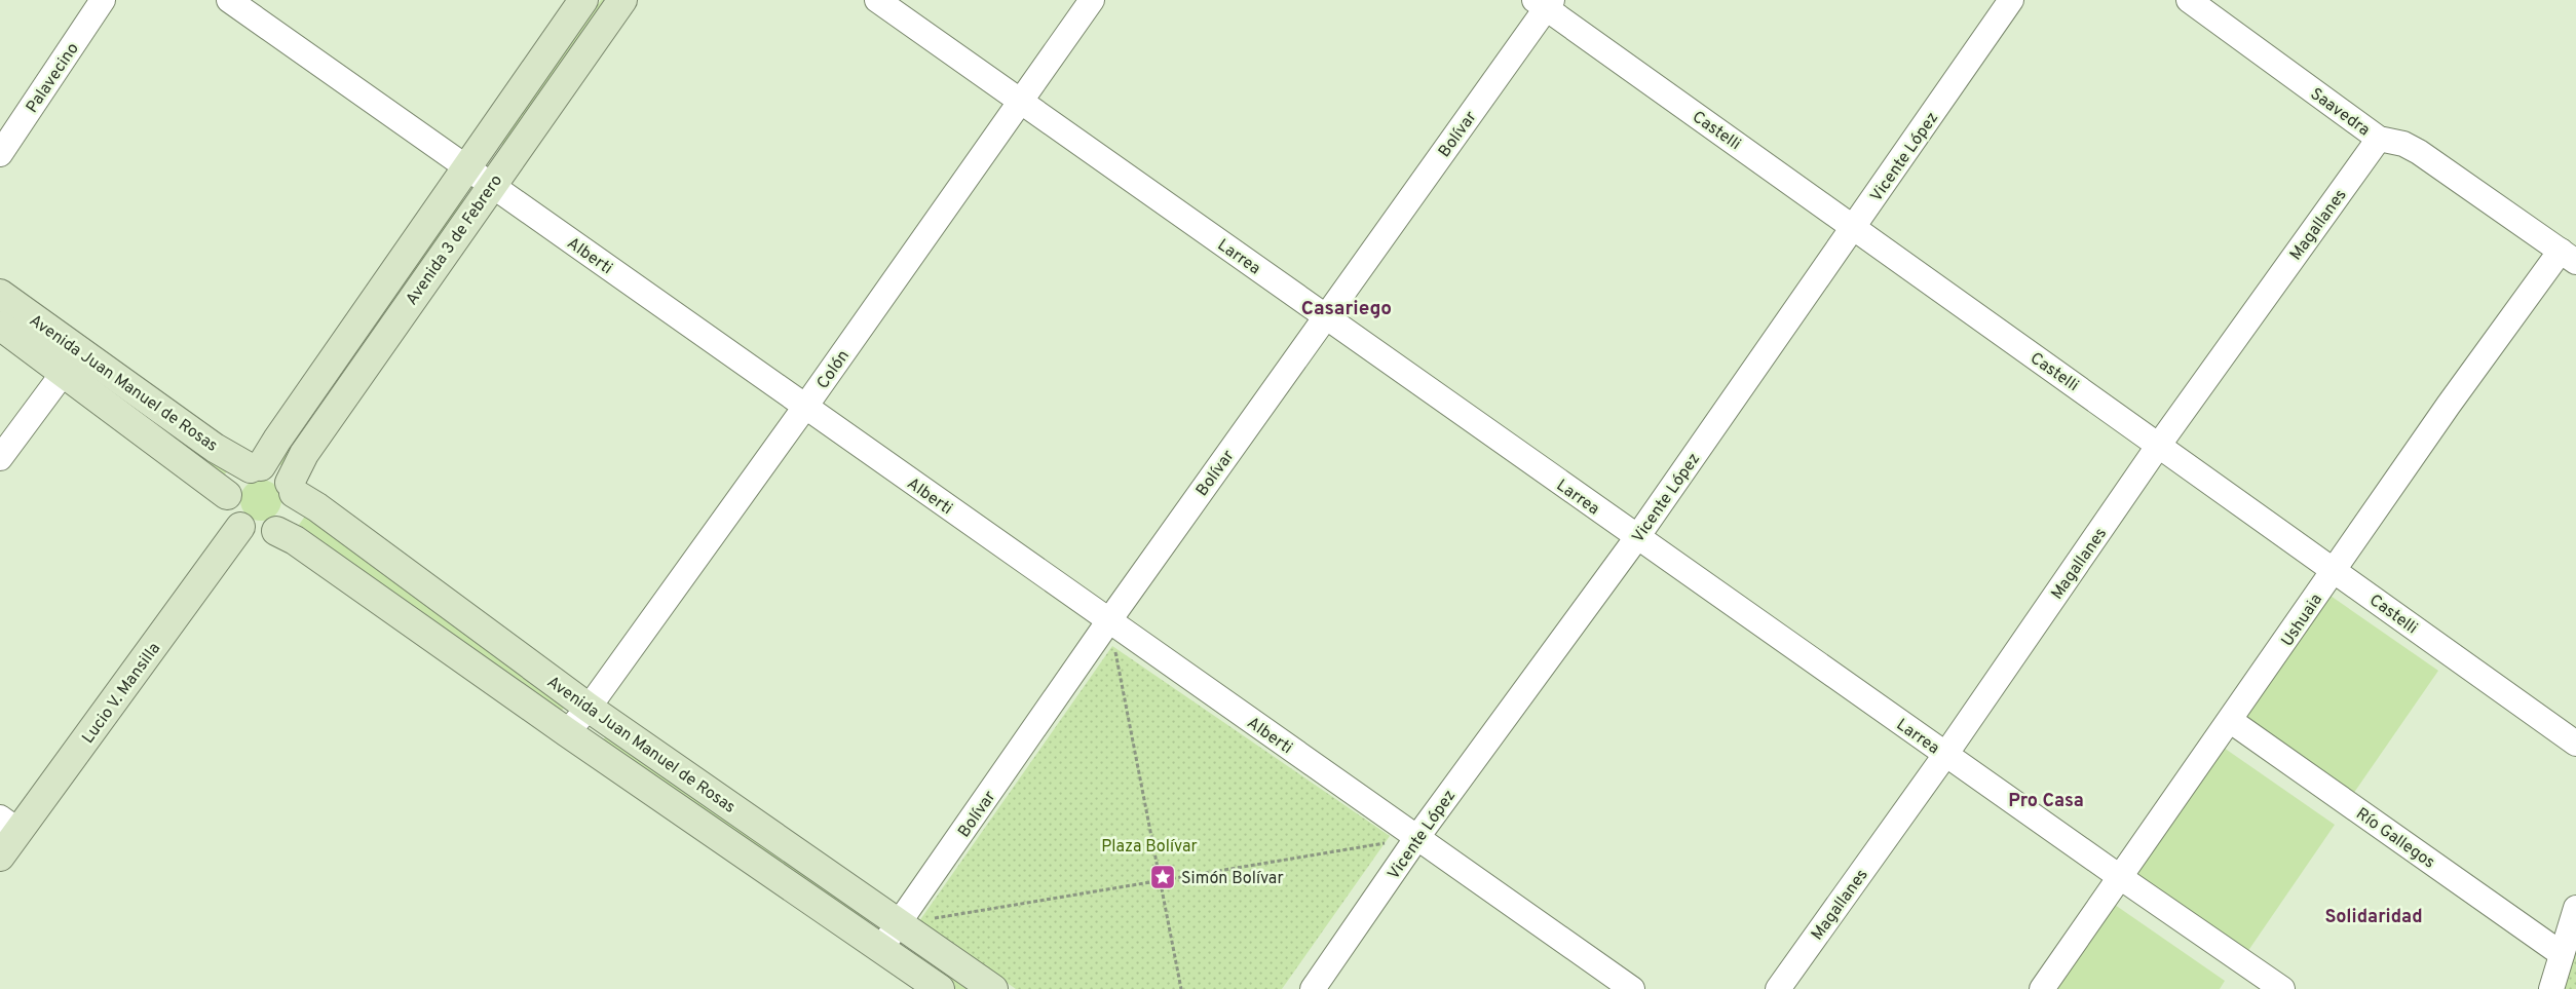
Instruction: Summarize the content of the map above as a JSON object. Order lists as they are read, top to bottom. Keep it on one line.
{"streets":{"street":["Palavecino","Saavedra","Castelli","Bolívar","Vicente López","Magallanes","Avenida 3 de Febrero","Alberti","Larrea","Colón","Avenida Juan Manuel de Rosas","Ushuaia","Lucio V. Mansilla","Río Gallegos"]},"crossings":[["Saavedra","Magallanes"],["Saavedra","Ushuaia"],["Castelli","Bolívar"],["Castelli","Vicente López"],["Castelli","Magallanes"],["Castelli","Ushuaia"],["Bolívar","Alberti"],["Bolívar","Larrea"],["Bolívar","Avenida Juan Manuel de Rosas"],["Vicente López","Alberti"],["Vicente López","Larrea"],["Magallanes","Larrea"],["Avenida 3 de Febrero","Alberti"],["Avenida 3 de Febrero","Avenida Juan Manuel de Rosas"],["Avenida 3 de Febrero","Lucio V. Mansilla"],["Alberti","Colón"],["Larrea","Colón"],["Larrea","Ushuaia"],["Colón","Avenida Juan Manuel de Rosas"],["Avenida Juan Manuel de Rosas","Lucio V. Mansilla"],["Ushuaia","Río Gallegos"]],"districts":["Casariego","Pro Casa","Solidaridad"],"parks":["Plaza Bolívar"],"places":{"place":["Simón Bolívar"]}}
